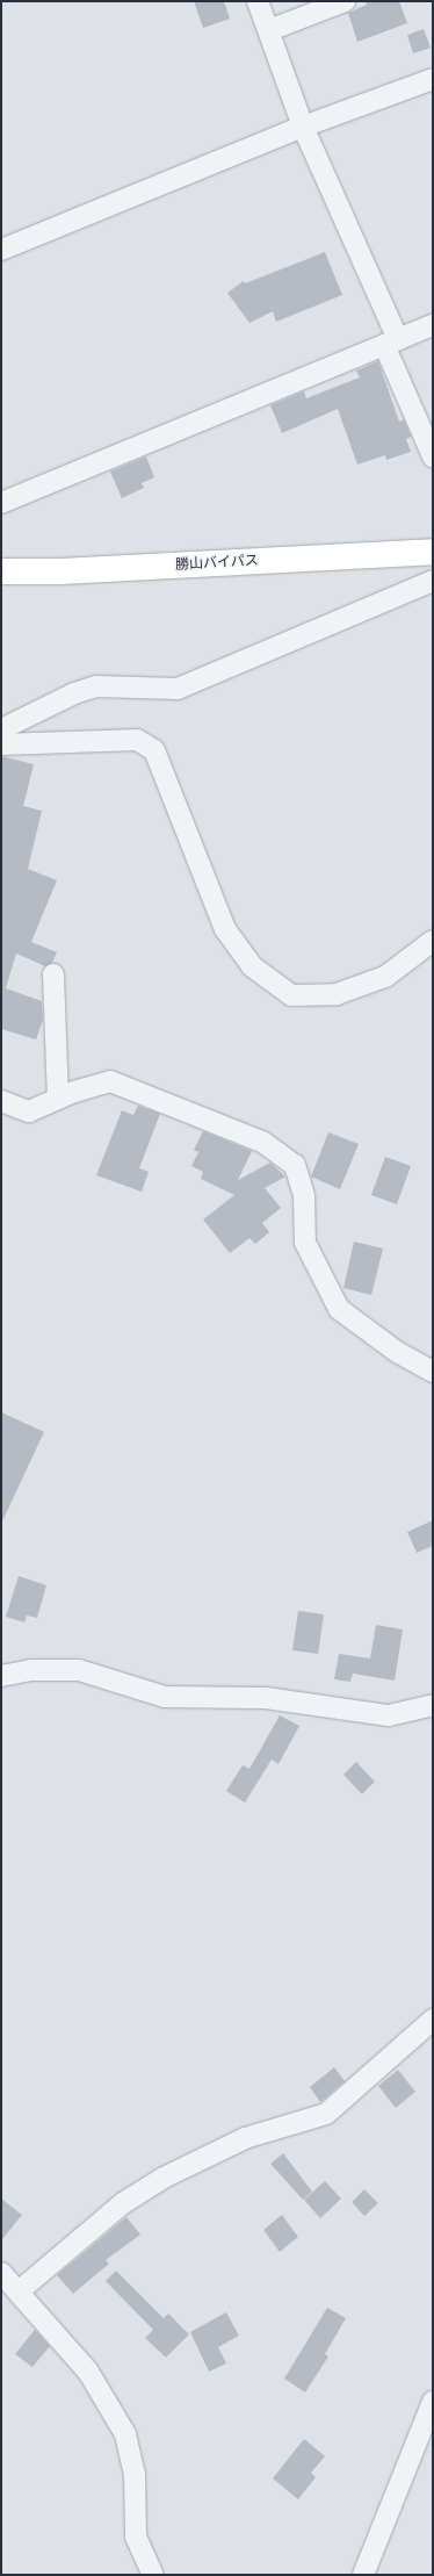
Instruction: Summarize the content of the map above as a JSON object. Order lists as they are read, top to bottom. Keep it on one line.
{"streets":{"main road":["勝山バイパス"]}}
